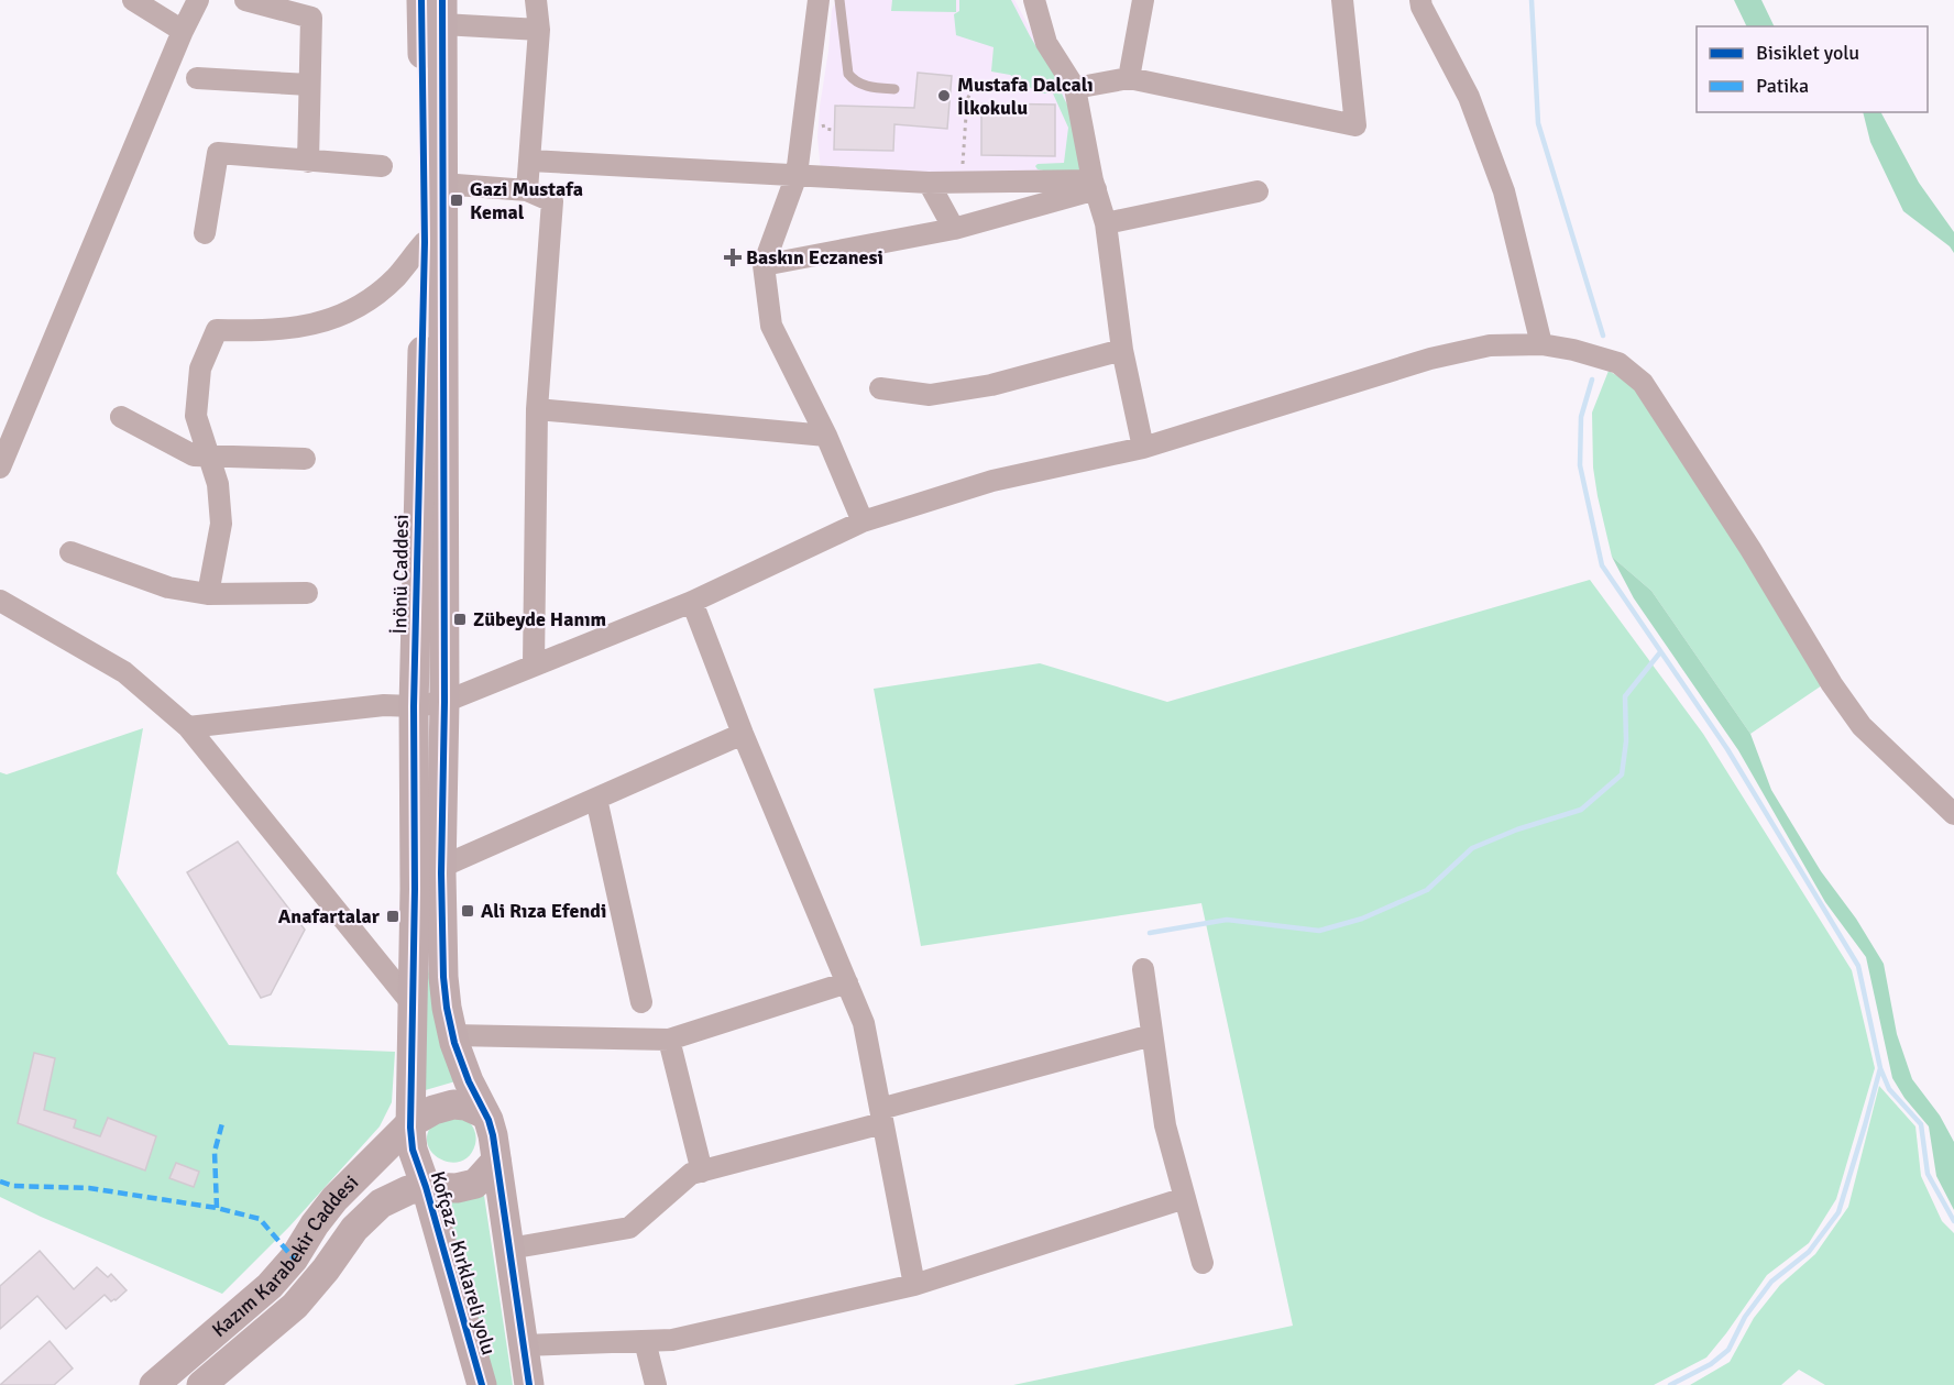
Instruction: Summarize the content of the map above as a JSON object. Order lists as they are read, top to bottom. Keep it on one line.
{"streets":{"main road":["İnönü Caddesi","Kazım Karabekir Caddesi","Kofçaz - Kırklareli yolu"]},"crossings":[["İnönü Caddesi","Kazım Karabekir Caddesi"],["İnönü Caddesi","Kofçaz - Kırklareli yolu"],["Kazım Karabekir Caddesi","Kofçaz - Kırklareli yolu"]],"places":{"other":["Mustafa Dalcalı İlkokulu"],"transit":["Gazi Mustafa Kemal","Zübeyde Hanım","Ali Rıza Efendi","Anafartalar"],"health":["Baskın Eczanesi"]},"legend":["Bisiklet yolu","Patika"]}
